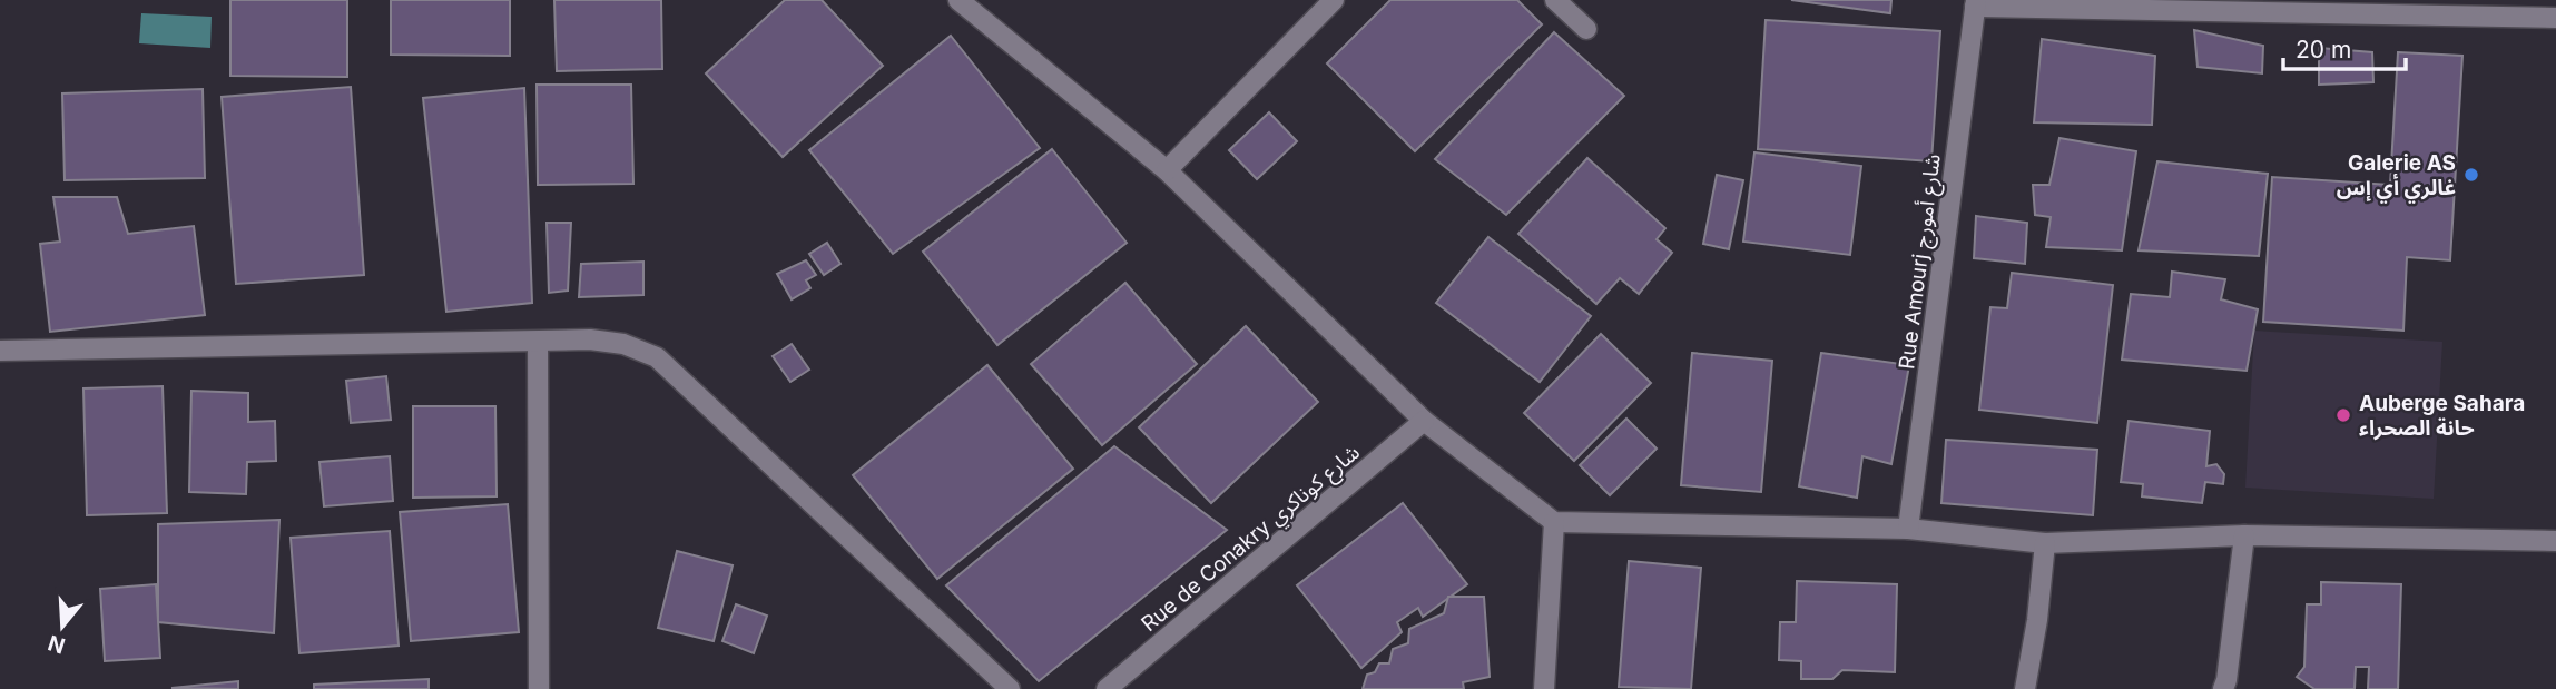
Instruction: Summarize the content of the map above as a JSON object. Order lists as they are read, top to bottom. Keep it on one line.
{"streets":{"street":["Rue Amourj شارع أمورج","Rue de Conakry شارع كوناكري"]},"places":["Galerie AS غالري أي إس","Auberge Sahara حانة الصحراء"],"scale_bar":"20 m","north":"bottom"}
